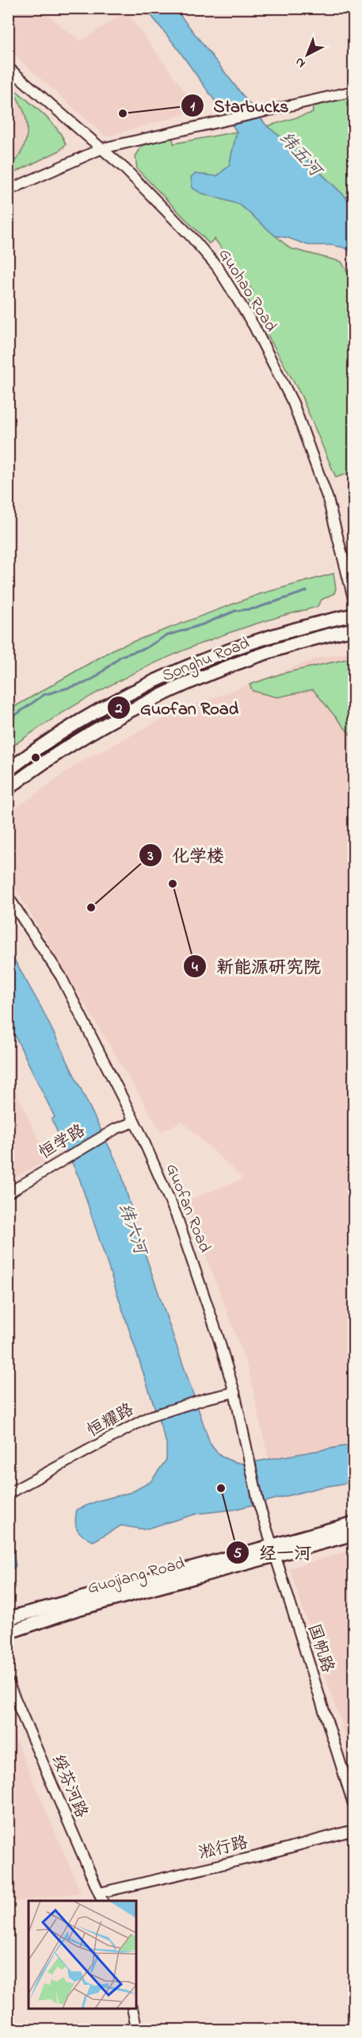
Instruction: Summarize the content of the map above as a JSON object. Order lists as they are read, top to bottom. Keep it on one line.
{"streets":{"main road":["Songhu Road","Guojiang Road"],"street":["Guohao Road","恒学路","Guofan Road","恒耀路","国帆路","绥芬河路","淞行路"]},"crossings":[["恒学路","Guofan Road"],["Guofan Road","恒耀路"],["Guofan Road","Guojiang Road"],["Guofan Road","国帆路"],["Guojiang Road","国帆路"],["绥芬河路","淞行路"]],"water":["纬五河","纬六河"],"places":["Starbucks","Guofan Road","新能源研究院","化学楼","经一河"],"north":"bottom left"}
